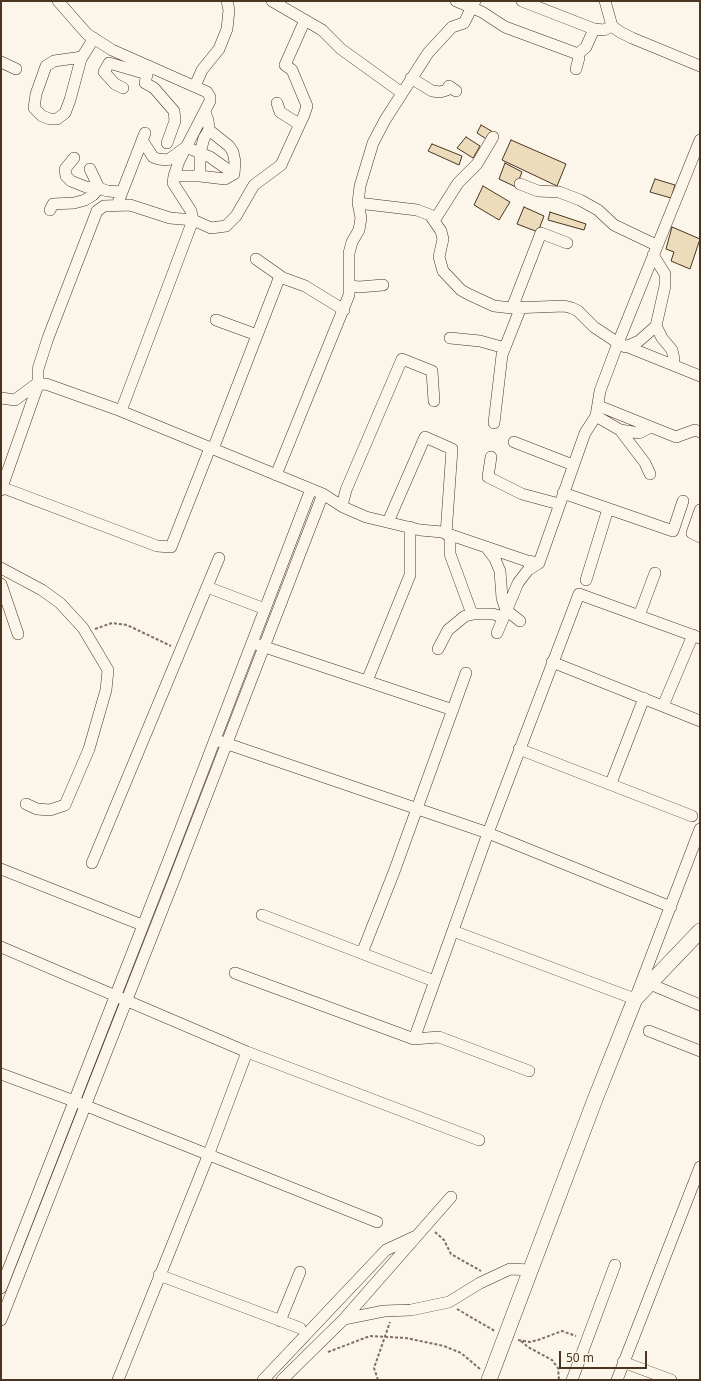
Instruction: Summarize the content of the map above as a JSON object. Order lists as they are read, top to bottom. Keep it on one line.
{"scale_bar":"50 m"}
